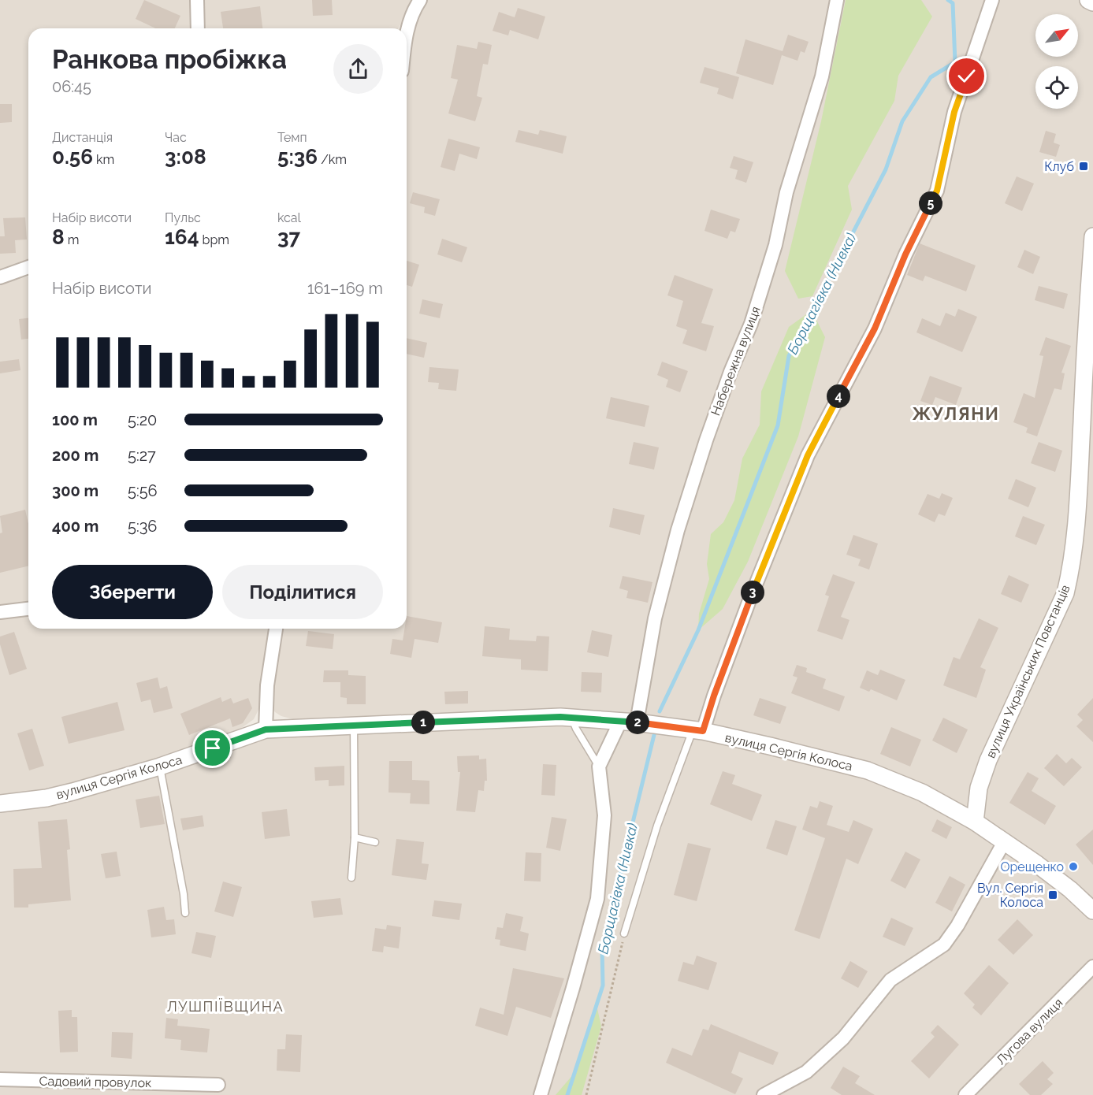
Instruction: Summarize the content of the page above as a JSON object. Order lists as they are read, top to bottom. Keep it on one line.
{"streets":{"street":["Набережна вулиця","вулиця Українських Повстанців","вулиця Сергія Колоса","Лугова вулиця","Садовий провулок"]},"crossings":[["Набережна вулиця","вулиця Сергія Колоса"],["вулиця Українських Повстанців","вулиця Сергія Колоса"]],"districts":["ЖУЛЯНИ","ЛУШПІЇВЩИНА"],"water":["Борщагівка (Нивка)"],"places":{"transit":["Клуб","Вул. Сергія Колоса"],"other":["Орещенко"]},"north":"top right","page":{"heading":["Ранкова пробіжка","06:45"],"stats":[["Дистанція","0.56 km"],["Час","3:08"],["Темп","5:36 /km"],["Набір висоти","8 m"],["Пульс","164 bpm"],["kcal","37"]],"pins":["5","4","3","1","2"],"chart":["Набір висоти","161–169 m"],"list":[{"name":"100 m","note":"5:20"},{"name":"200 m","note":"5:27"},{"name":"300 m","note":"5:56"},{"name":"400 m","note":"5:36"}],"buttons":["Зберегти","Поділитися"]}}
